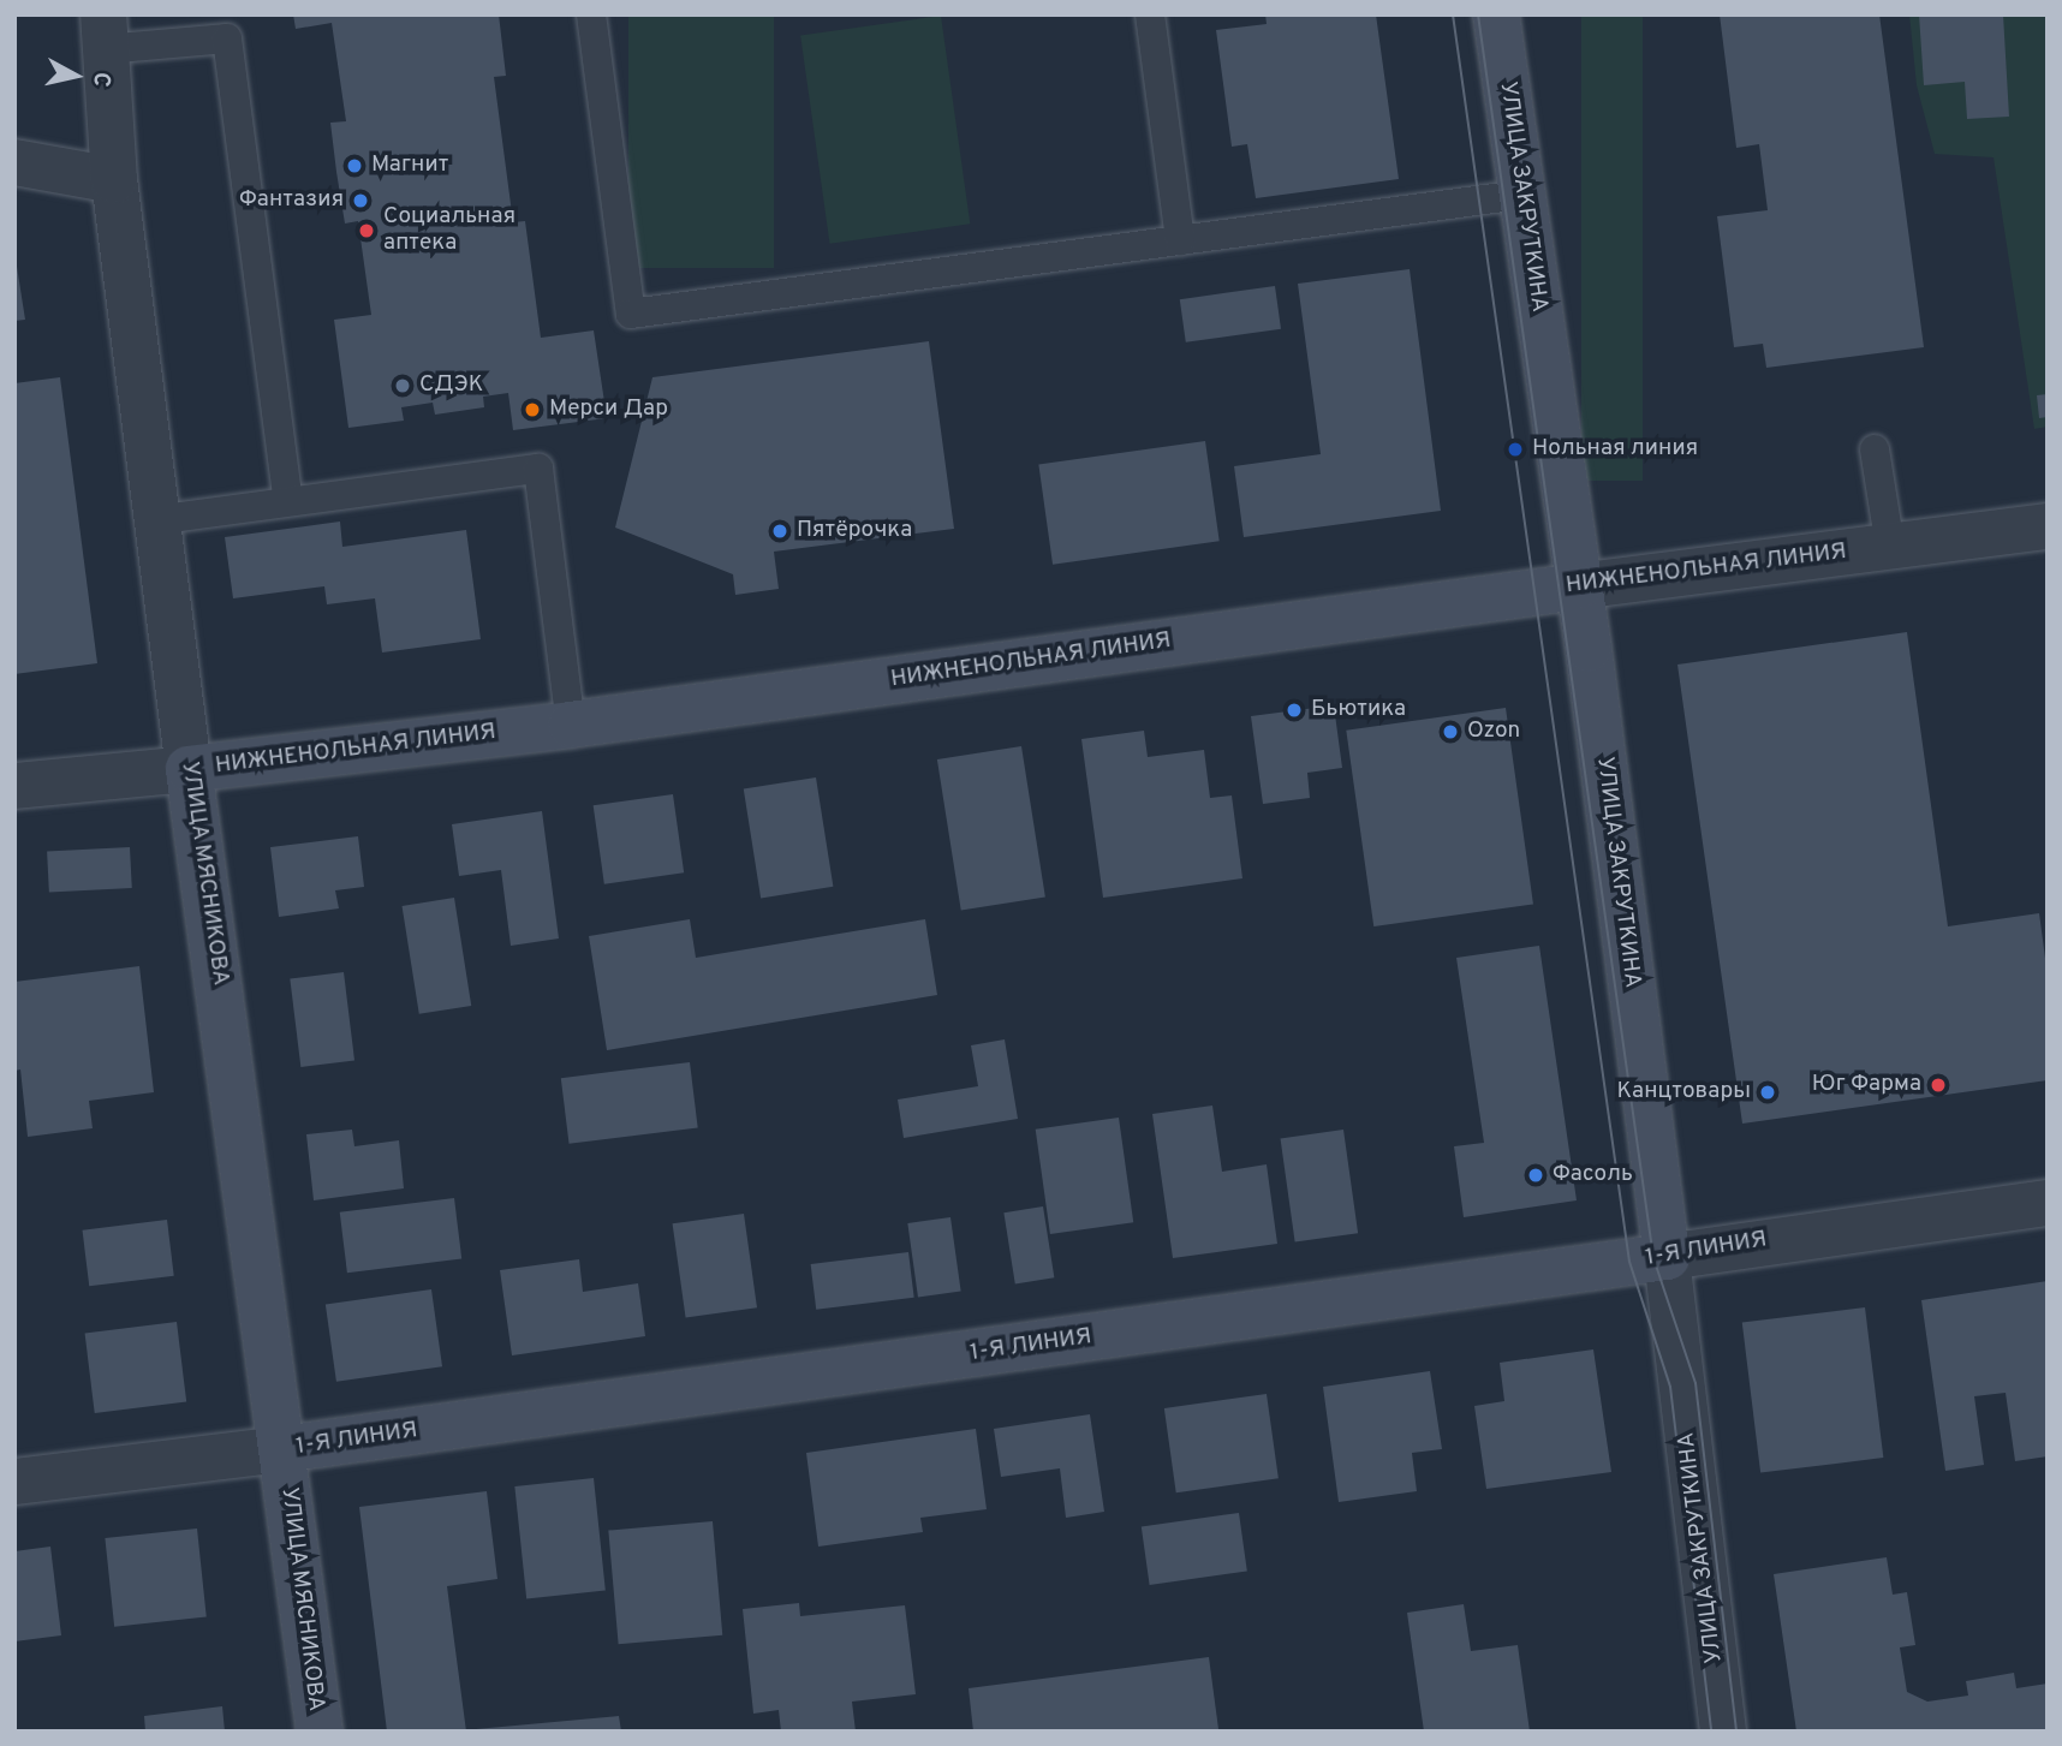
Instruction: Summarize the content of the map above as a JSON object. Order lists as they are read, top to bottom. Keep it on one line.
{"streets":{"main road":["УЛИЦА ЗАКРУТКИНА","НИЖНЕНОЛЬНАЯ ЛИНИЯ","УЛИЦА МЯСНИКОВА","1-Я ЛИНИЯ"]},"crossings":[["УЛИЦА ЗАКРУТКИНА","НИЖНЕНОЛЬНАЯ ЛИНИЯ"],["УЛИЦА ЗАКРУТКИНА","1-Я ЛИНИЯ"],["НИЖНЕНОЛЬНАЯ ЛИНИЯ","УЛИЦА МЯСНИКОВА"],["УЛИЦА МЯСНИКОВА","1-Я ЛИНИЯ"]],"places":["Магнит","Фантазия","Социальная аптека","СДЭК","Мерси Дар","Нольная линия","Пятёрочка","Бьютика","Ozon","Юг Фарма","Канцтовары","Фасоль"],"north":"right"}
